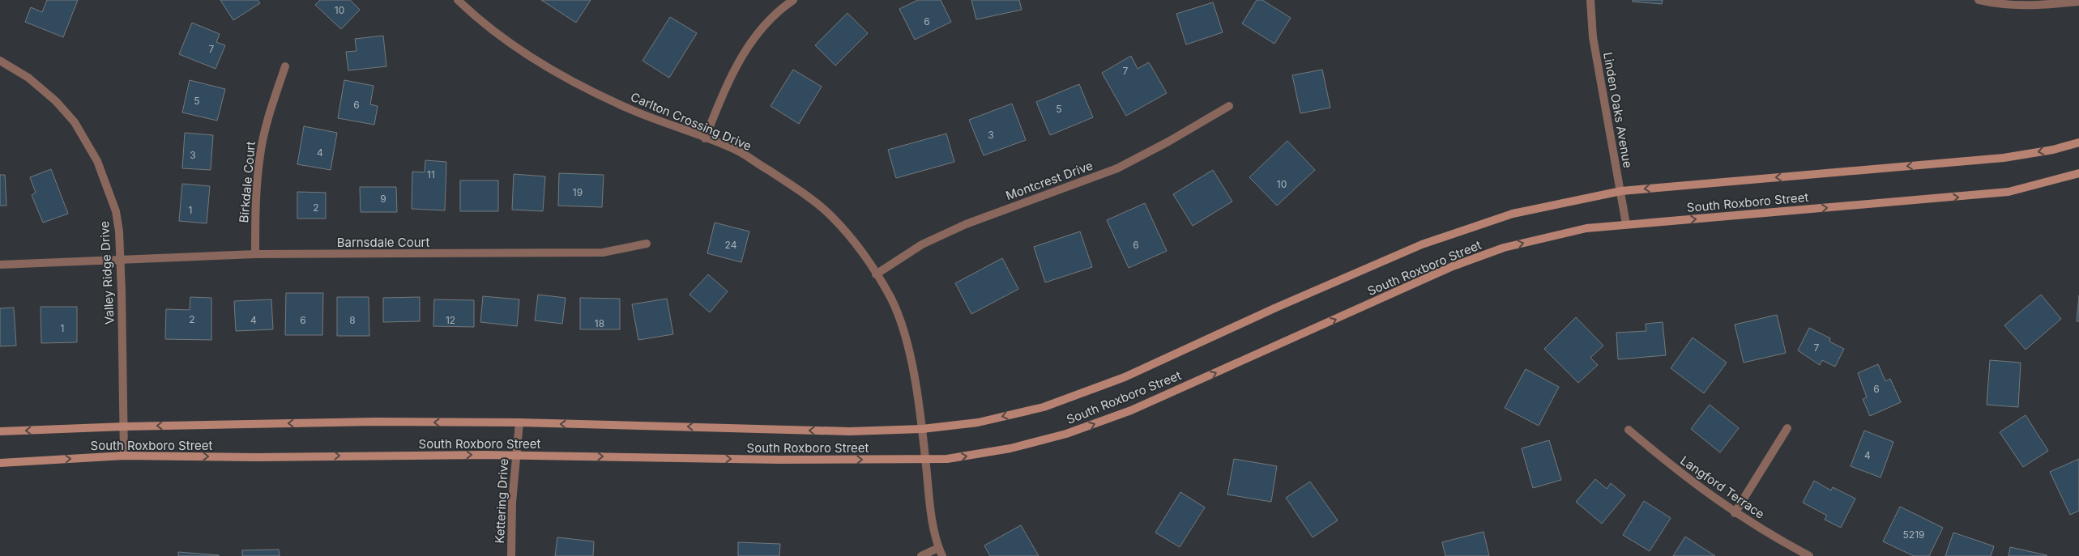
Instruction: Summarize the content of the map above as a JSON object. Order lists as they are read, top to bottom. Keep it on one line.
{"streets":{"street":["Linden Oaks Avenue","Carlton Crossing Drive","Montcrest Drive","Birkdale Court","South Roxboro Street","Barnsdale Court","Valley Ridge Drive","Langford Terrace","Kettering Drive"]},"crossings":[["Linden Oaks Avenue","South Roxboro Street"],["Carlton Crossing Drive","Montcrest Drive"],["Carlton Crossing Drive","South Roxboro Street"],["Birkdale Court","Barnsdale Court"],["South Roxboro Street","Valley Ridge Drive"],["South Roxboro Street","Kettering Drive"],["Barnsdale Court","Valley Ridge Drive"]],"house_numbers":["10","6","7","7","5","6","5","3","4","3","11","10","19","9","2","1","24","6","2","4","6","8","12","18","1","7","6","4","5219"]}
